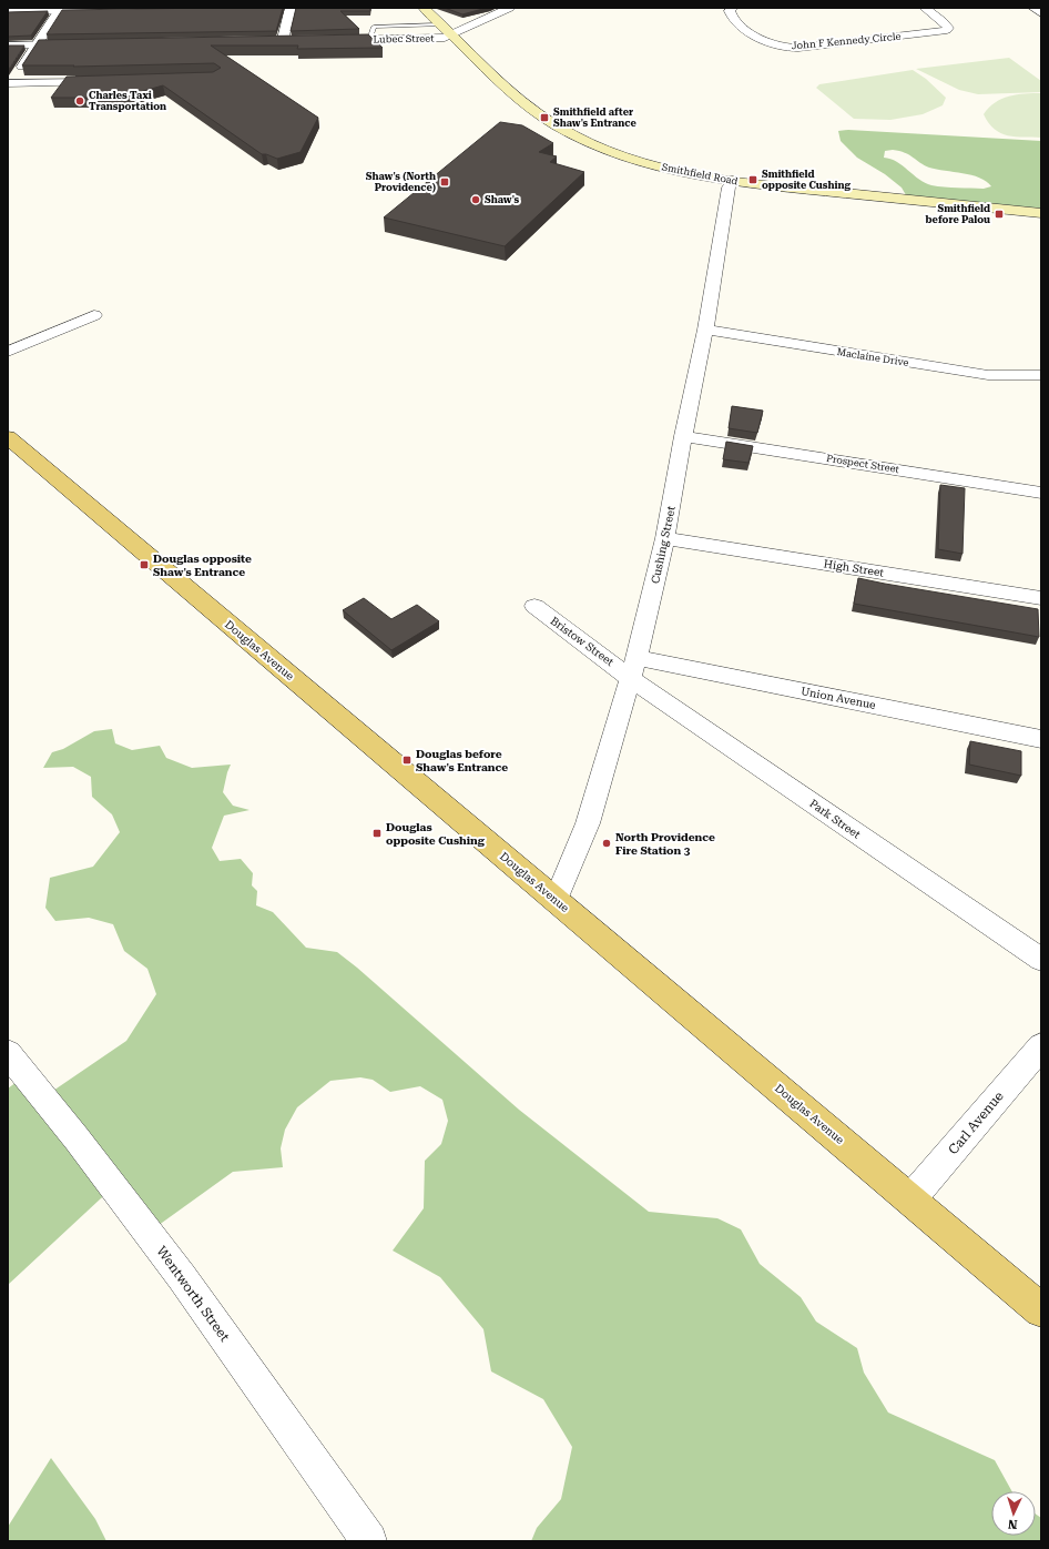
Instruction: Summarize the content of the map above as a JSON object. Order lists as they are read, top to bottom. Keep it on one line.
{"streets":{"main road":["Smithfield Road","Douglas Avenue"],"street":["Lubec Street","John F Kennedy Circle","Maclaine Drive","Prospect Street","Cushing Street","High Street","Bristow Street","Union Avenue","Park Street","Carl Avenue","Wentworth Street"]},"crossings":[["Lubec Street","Smithfield Road"],["Smithfield Road","Cushing Street"],["Maclaine Drive","Cushing Street"],["Prospect Street","Cushing Street"],["Cushing Street","High Street"],["Cushing Street","Bristow Street"],["Cushing Street","Douglas Avenue"],["Cushing Street","Union Avenue"],["Cushing Street","Park Street"],["Bristow Street","Union Avenue"],["Bristow Street","Park Street"],["Douglas Avenue","Carl Avenue"],["Union Avenue","Park Street"]],"places":{"other":["Charles Taxi Transportation","Shaw's","North Providence Fire Station 3"],"transit":["Smithfield after Shaw's Entrance","Smithfield opposite Cushing","Shaw's (North Providence)","Smithfield before Palou","Douglas opposite Shaw's Entrance","Douglas before Shaw's Entrance","Douglas opposite Cushing"]},"north":"bottom"}
